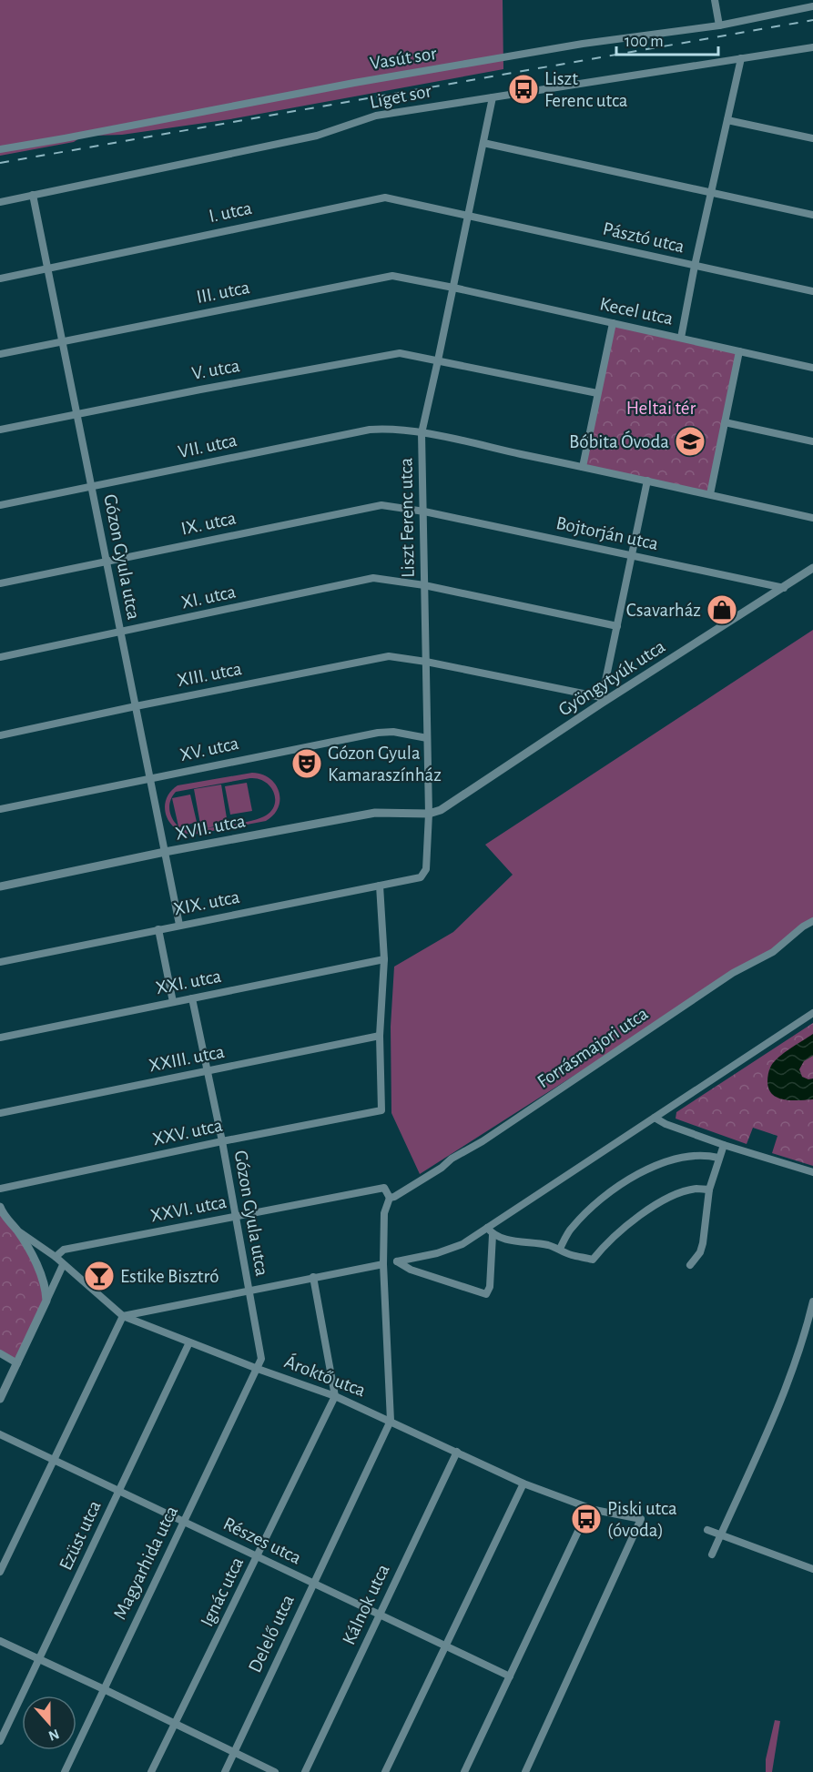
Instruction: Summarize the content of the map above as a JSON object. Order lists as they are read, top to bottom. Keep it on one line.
{"streets":{"street":["Vasút sor","Liget sor","I. utca","Pásztó utca","III. utca","Kecel utca","V. utca","VII. utca","Liszt Ferenc utca","IX. utca","Bojtorján utca","Gózon Gyula utca","XI. utca","XIII. utca","Gyöngytyúk utca","XV. utca","XVII. utca","XIX. utca","XXI. utca","Forrásmajori utca","XXIII. utca","XXV. utca","XXVI. utca","Ároktő utca","Ezüst utca","Részes utca","Magyarhida utca","Ignác utca","Kálnok utca","Delelő utca"]},"crossings":[["Liget sor","Liszt Ferenc utca"],["Liget sor","Gózon Gyula utca"],["I. utca","Pásztó utca"],["I. utca","Liszt Ferenc utca"],["I. utca","Gózon Gyula utca"],["Pásztó utca","Liszt Ferenc utca"],["III. utca","Kecel utca"],["III. utca","Liszt Ferenc utca"],["III. utca","Gózon Gyula utca"],["Kecel utca","Liszt Ferenc utca"],["V. utca","Liszt Ferenc utca"],["V. utca","Gózon Gyula utca"],["VII. utca","Liszt Ferenc utca"],["VII. utca","Gózon Gyula utca"],["Liszt Ferenc utca","IX. utca"],["Liszt Ferenc utca","Bojtorján utca"],["Liszt Ferenc utca","XI. utca"],["Liszt Ferenc utca","XIII. utca"],["Liszt Ferenc utca","Gyöngytyúk utca"],["Liszt Ferenc utca","XV. utca"],["Liszt Ferenc utca","XVII. utca"],["Liszt Ferenc utca","XIX. utca"],["IX. utca","Bojtorján utca"],["IX. utca","Gózon Gyula utca"],["Bojtorján utca","Gyöngytyúk utca"],["Gózon Gyula utca","XI. utca"],["Gózon Gyula utca","XIII. utca"],["Gózon Gyula utca","XV. utca"],["Gózon Gyula utca","XVII. utca"],["Gózon Gyula utca","XIX. utca"],["Gózon Gyula utca","XXI. utca"],["Gózon Gyula utca","XXIII. utca"],["Gózon Gyula utca","XXV. utca"],["Gózon Gyula utca","XXVI. utca"],["Gózon Gyula utca","Ároktő utca"],["Gózon Gyula utca","Magyarhida utca"],["XIII. utca","Gyöngytyúk utca"],["Gyöngytyúk utca","XVII. utca"],["Forrásmajori utca","XXVI. utca"],["XXIII. utca","XXV. utca"],["XXVI. utca","Ároktő utca"],["Ároktő utca","Ezüst utca"],["Ároktő utca","Magyarhida utca"],["Ároktő utca","Ignác utca"],["Ároktő utca","Kálnok utca"],["Ároktő utca","Delelő utca"],["Ezüst utca","Részes utca"],["Részes utca","Magyarhida utca"],["Részes utca","Ignác utca"],["Részes utca","Kálnok utca"],["Részes utca","Delelő utca"]],"parks":["Heltai tér"],"places":{"bus stop":["Liszt Ferenc utca","Piski utca (óvoda)"],"school or university":["Bóbita Óvoda"],"shop":["Csavarház"],"theatre":["Gózon Gyula Kamaraszínház"],"bar":["Estike Bisztró"]},"scale_bar":"100 m","north":"bottom"}
